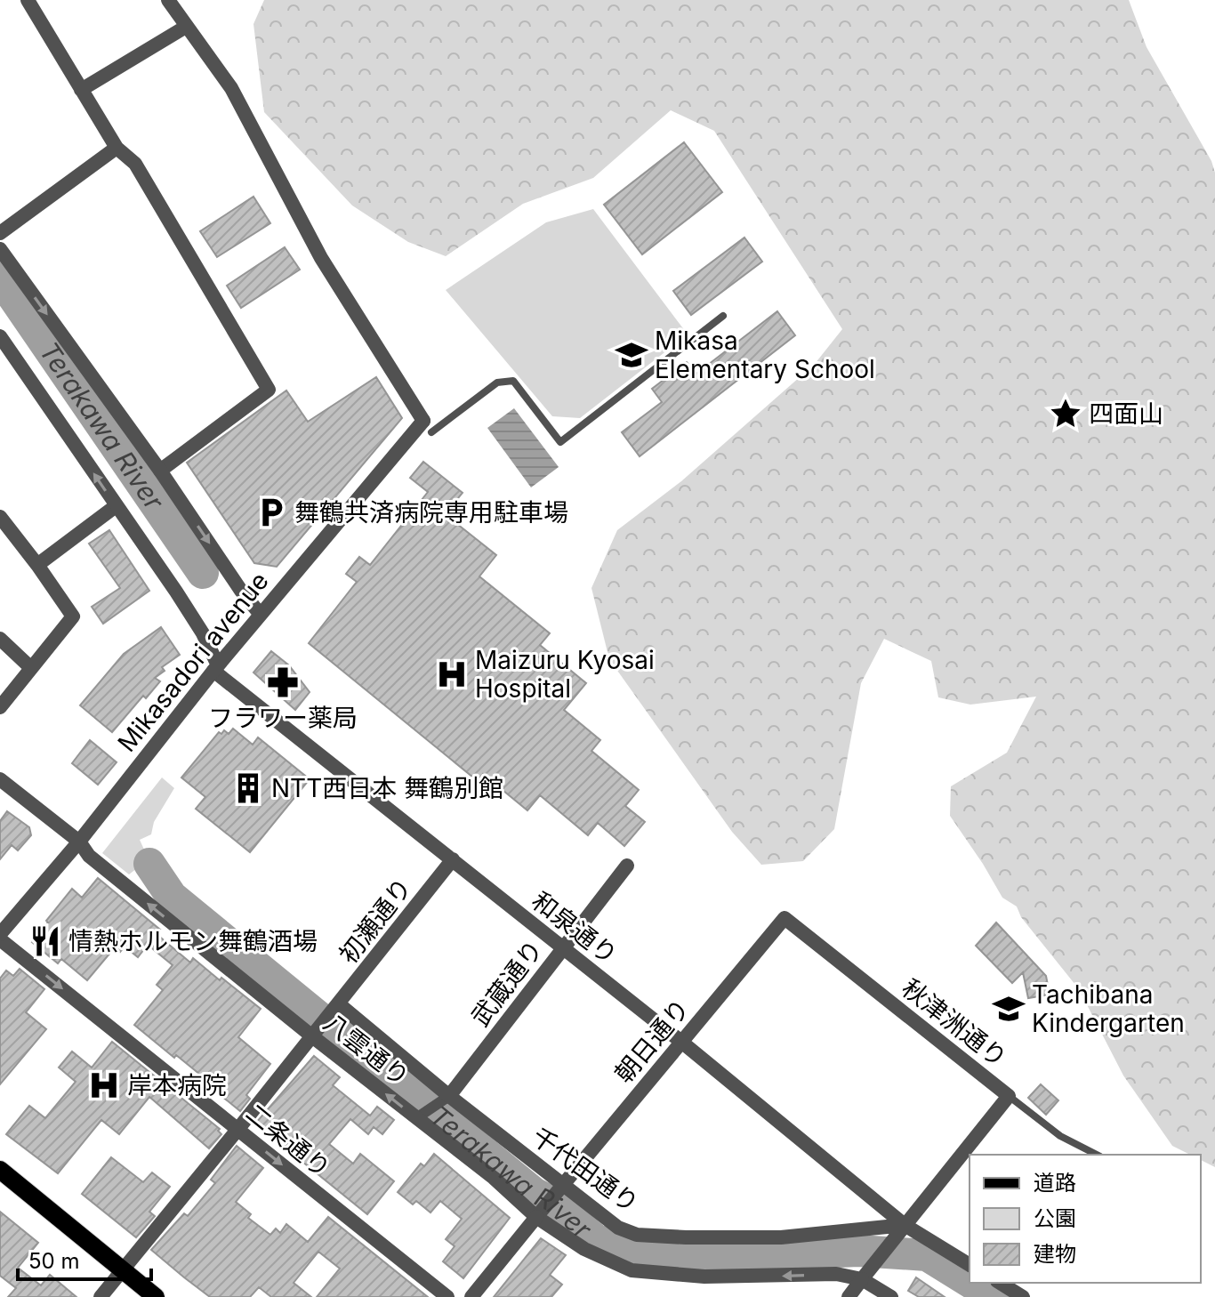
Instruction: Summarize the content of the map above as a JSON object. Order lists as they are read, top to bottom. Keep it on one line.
{"streets":{"street":["Mikasadori avenue","初瀬通り","和泉通り","武蔵通り","秋津洲通り","朝日通り","八雲通り","二条通り","千代田通り"]},"crossings":[["Mikasadori avenue","和泉通り"],["Mikasadori avenue","八雲通り"],["Mikasadori avenue","二条通り"],["初瀬通り","和泉通り"],["初瀬通り","八雲通り"],["初瀬通り","二条通り"],["初瀬通り","千代田通り"],["和泉通り","武蔵通り"],["和泉通り","朝日通り"],["和泉通り","千代田通り"],["武蔵通り","千代田通り"],["秋津洲通り","朝日通り"],["朝日通り","八雲通り"],["朝日通り","千代田通り"]],"one_way":["八雲通り","二条通り"],"water":["Terakawa River"],"places":{"school or university":["Mikasa Elementary School","Tachibana Kindergarten"],"place":["四面山"],"parking":["舞鶴共済病院専用駐車場"],"hospital":["Maizuru Kyosai Hospital","岸本病院"],"pharmacy":["フラワー薬局"],"building":["NTT西日本 舞鶴別館"],"restaurant":["情熱ホルモン舞鶴酒場"]},"legend":["道路","公園","建物"],"scale_bar":"50 m"}
